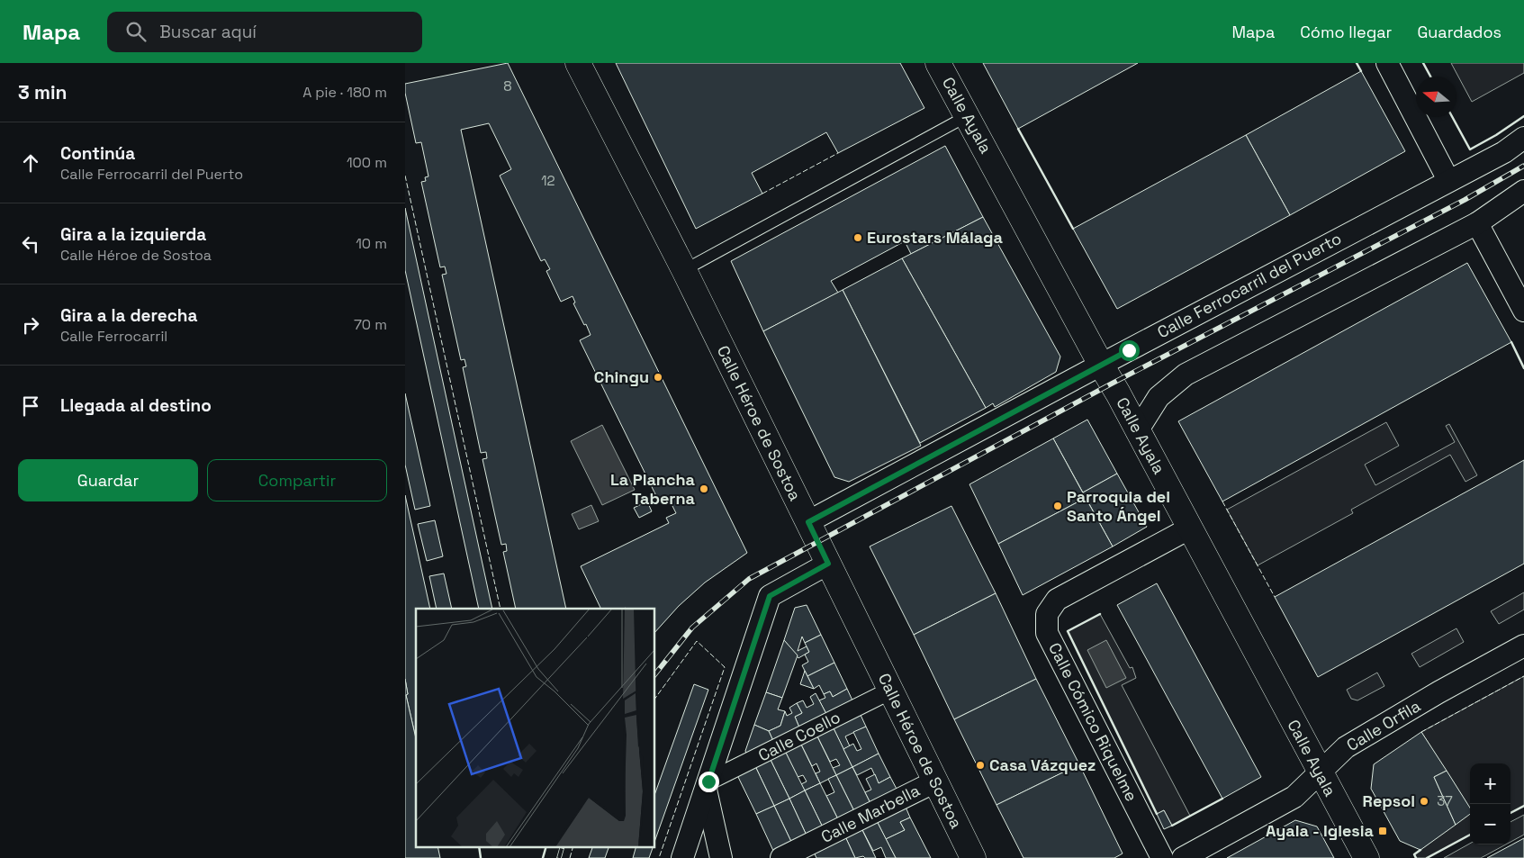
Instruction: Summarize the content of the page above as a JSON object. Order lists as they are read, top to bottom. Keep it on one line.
{"streets":{"main road":["Calle Ayala","Calle Héroe de Sostoa"],"street":["Calle Ferrocarril del Puerto","Calle Cómico Riquelme","Calle Orfila","Calle Coello","Calle Marbella"]},"crossings":[["Calle Ayala","Calle Ferrocarril del Puerto"],["Calle Ayala","Calle Cómico Riquelme"],["Calle Ayala","Calle Orfila"],["Calle Ferrocarril del Puerto","Calle Héroe de Sostoa"],["Calle Héroe de Sostoa","Calle Coello"],["Calle Héroe de Sostoa","Calle Marbella"]],"places":{"other":["Eurostars Málaga","Chingu","La Plancha Taberna","Parroquia del Santo Ángel","Casa Vázquez","Repsol"],"transit":["Ayala - Iglesia"]},"house_numbers":["8","12","37"],"north":"left","page":{"header":"Mapa","search":"Buscar aquí","nav":["Mapa","Cómo llegar","Guardados"],"heading":["3 min","A pie · 180 m"],"list":[["Continúa","Calle Ferrocarril del Puerto","100 m"],["Gira a la izquierda","Calle Héroe de Sostoa","10 m"],["Gira a la derecha","Calle Ferrocarril","70 m"],"Llegada al destino"],"buttons":["Guardar","Compartir"],"map_buttons":["+","−"]}}
